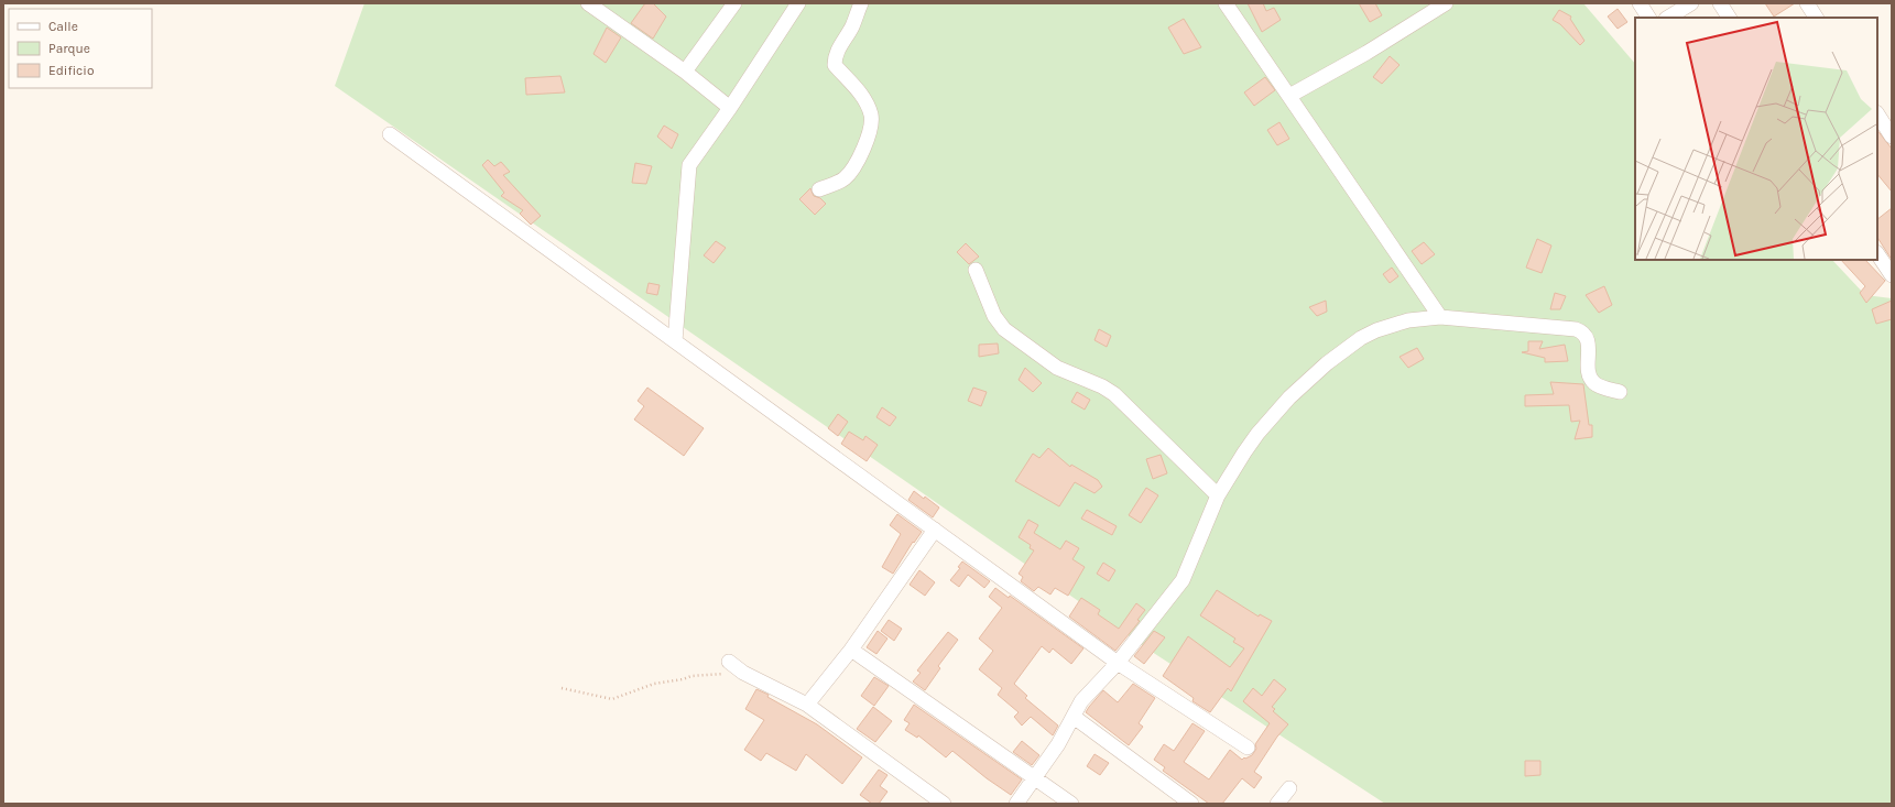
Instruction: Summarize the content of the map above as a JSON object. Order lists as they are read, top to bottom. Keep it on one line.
{"legend":["Calle","Parque","Edificio"]}
